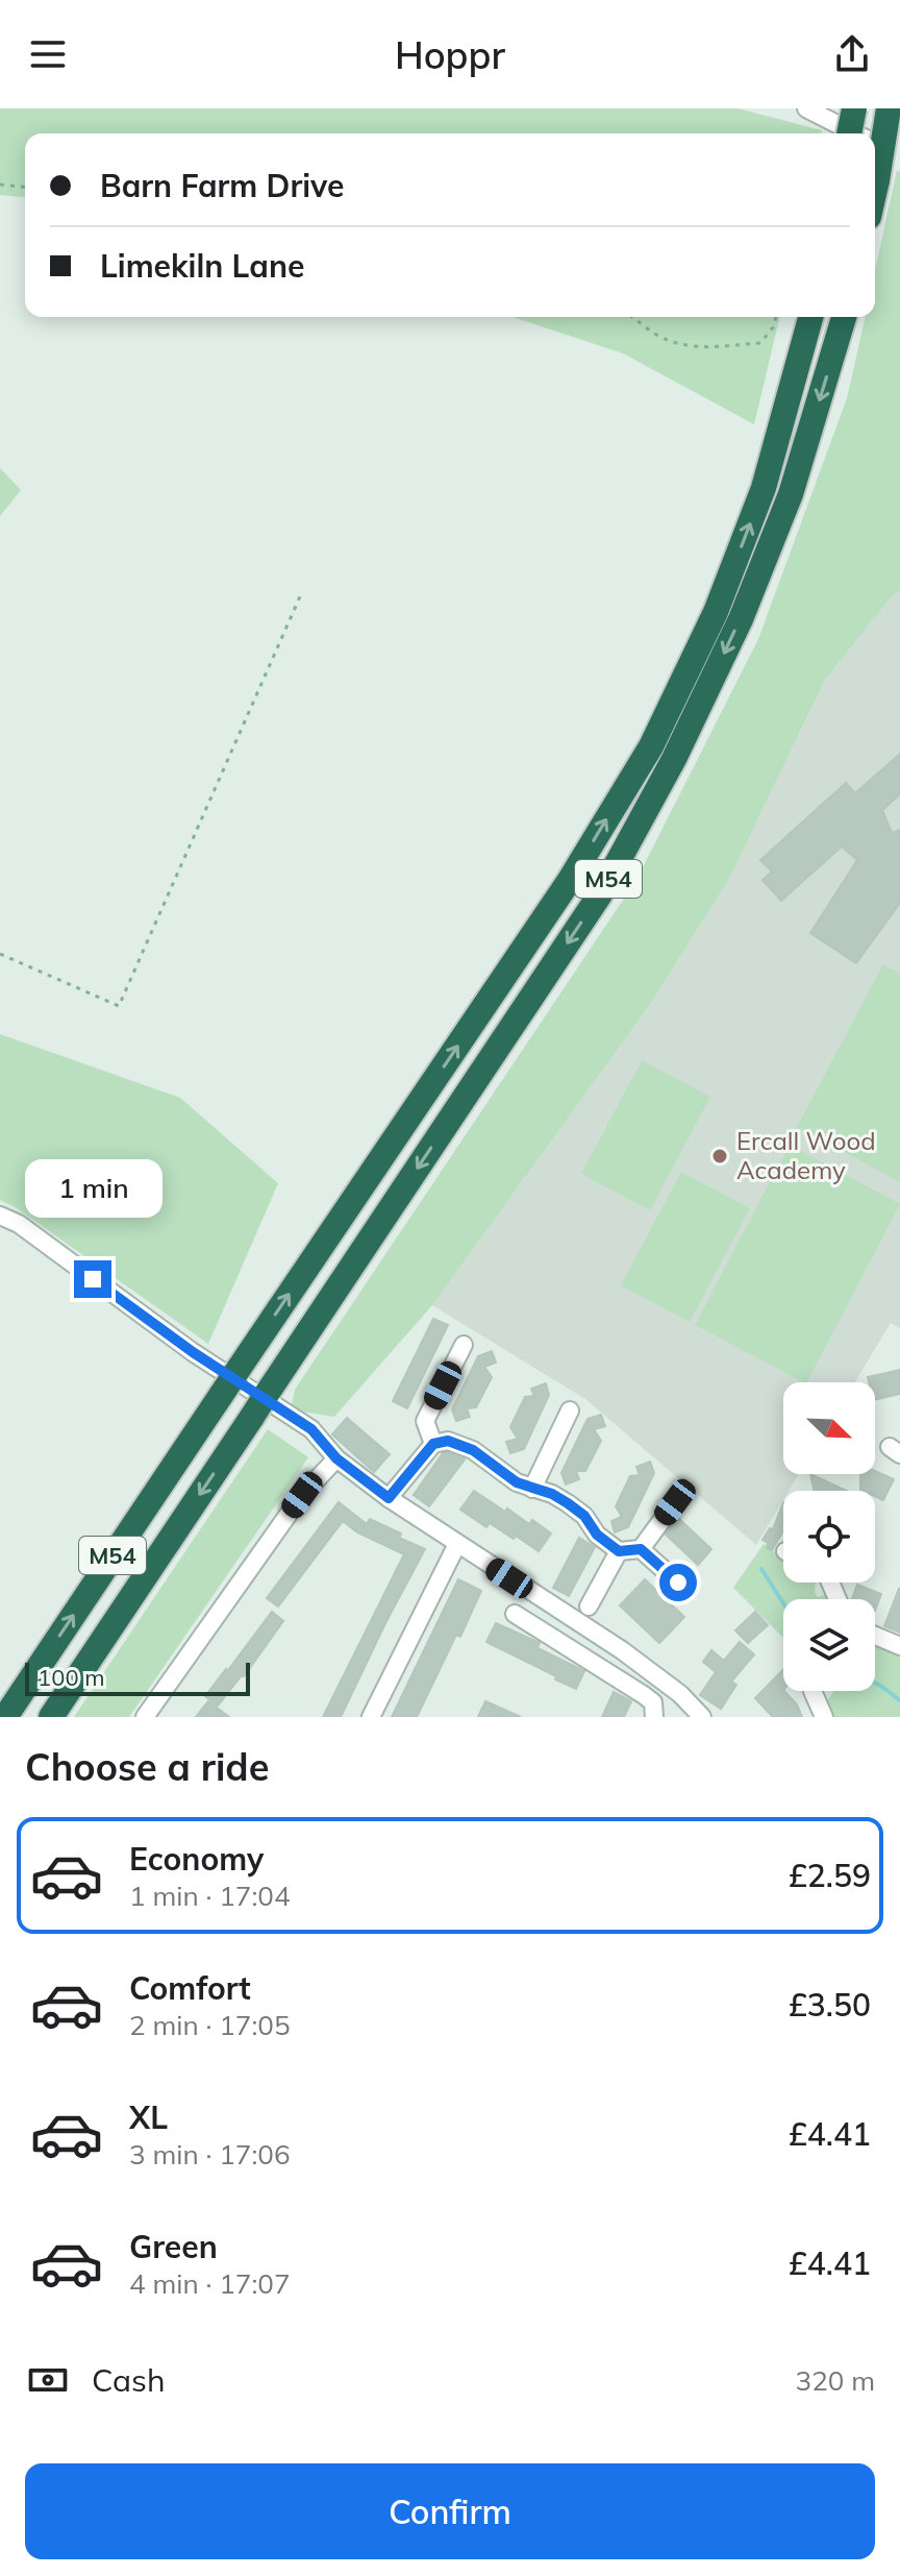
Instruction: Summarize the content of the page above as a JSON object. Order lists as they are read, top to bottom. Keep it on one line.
{"streets":{"highway":["M54"]},"places":["Ercall Wood Academy"],"scale_bar":"100 m","north":"bottom right","page":{"header":"Hoppr","banner":["Barn Farm Drive","Limekiln Lane"],"bubble":"1 min","scale":"100 m","heading":"Choose a ride","list":[{"name":"Economy","note":"1 min · 17:04","value":"£2.59"},{"name":"Comfort","note":"2 min · 17:05","value":"£3.50"},{"name":"XL","note":"3 min · 17:06","value":"£4.41"},{"name":"Green","note":"4 min · 17:07","value":"£4.41"}],"pay":["Cash","320 m"],"buttons":"Confirm"}}
